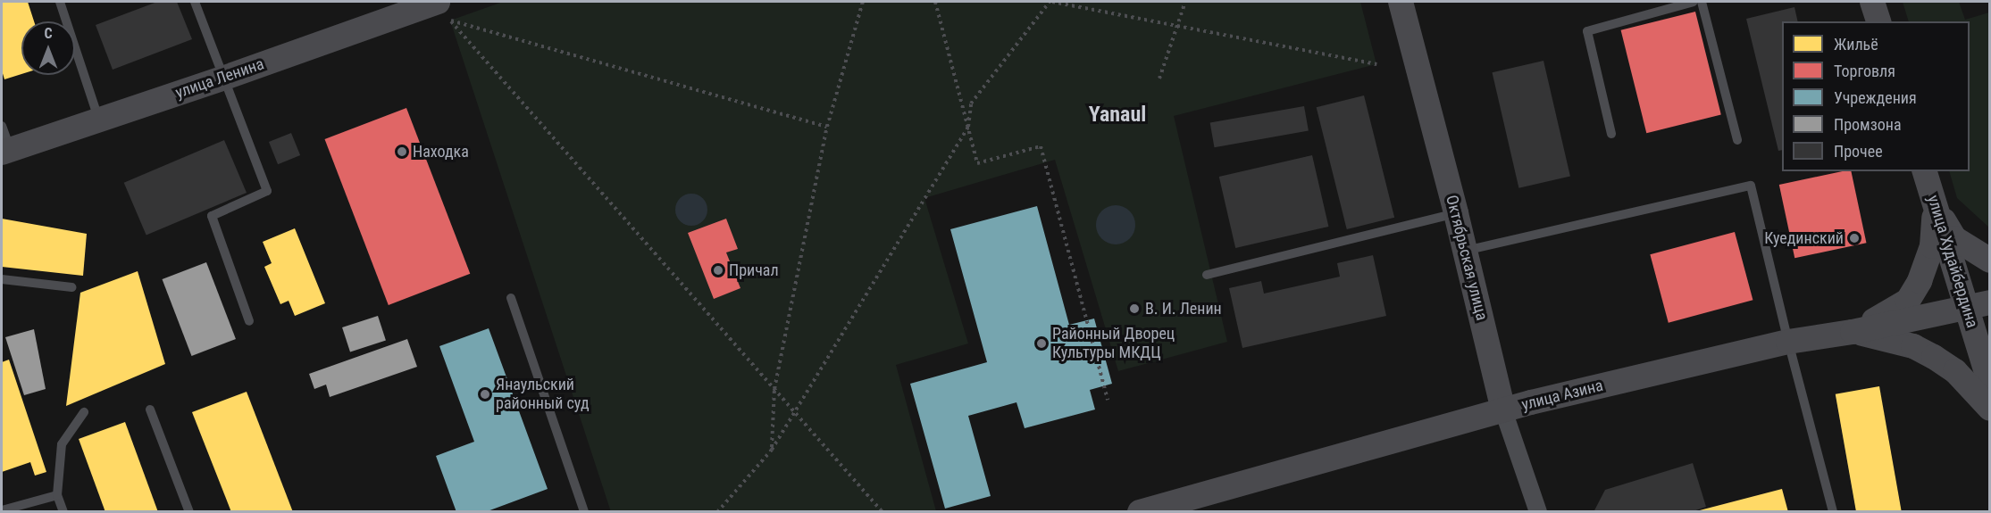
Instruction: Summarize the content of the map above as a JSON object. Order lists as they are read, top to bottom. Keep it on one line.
{"streets":{"street":["улица Ленина","Октябрьская улица","улица Худайбердина","улица Азина"]},"crossings":[["Октябрьская улица","улица Азина"],["улица Худайбердина","улица Азина"]],"districts":["Yanaul"],"places":["Находка","Куединский","Причал","В. И. Ленин","Районный Дворец Культуры МКДЦ","Янаульский районный суд"],"legend":["Жильё","Торговля","Учреждения","Промзона","Прочее"],"north":"top"}
